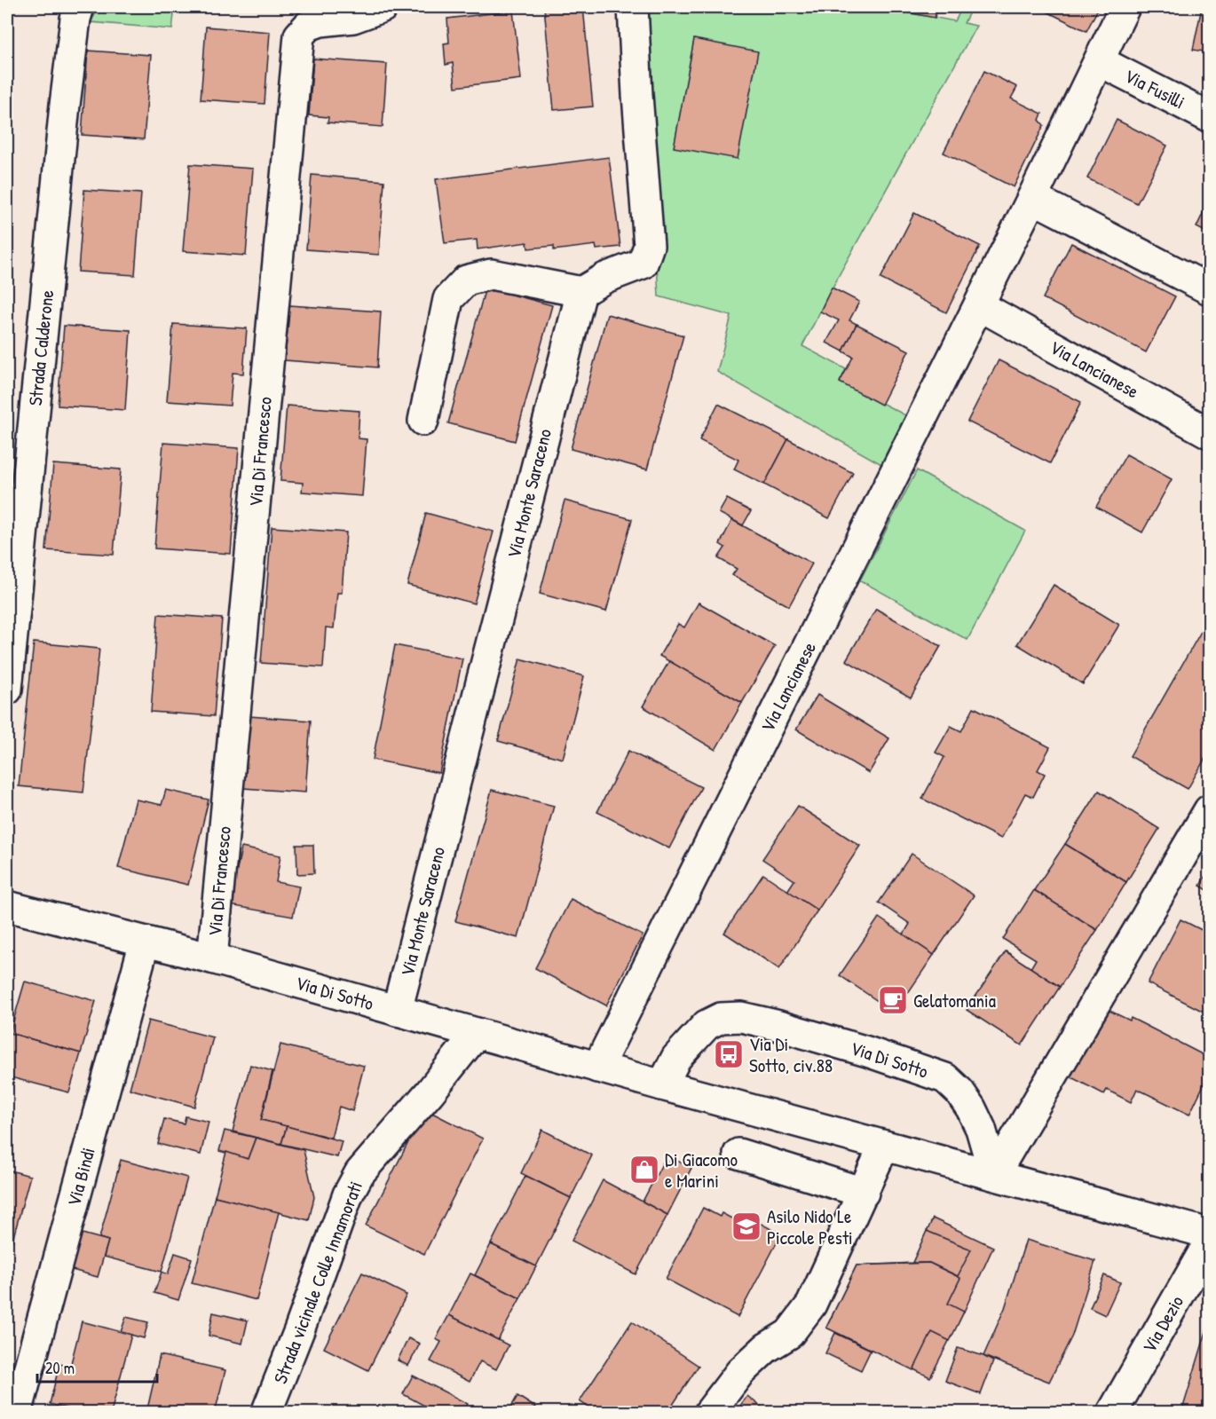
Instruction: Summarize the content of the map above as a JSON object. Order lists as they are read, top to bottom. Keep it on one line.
{"streets":{"street":["Via Fusilli","Strada Calderone","Via Lancianese","Via Di Francesco","Via Monte Saraceno","Via Di Sotto","Via Bindi","Strada vicinale Colle Innamorati","Via Dezio"]},"crossings":[["Via Fusilli","Via Lancianese"],["Via Lancianese","Via Di Sotto"],["Via Di Francesco","Via Di Sotto"],["Via Monte Saraceno","Via Di Sotto"],["Via Di Sotto","Via Bindi"],["Via Di Sotto","Strada vicinale Colle Innamorati"],["Via Di Sotto","Via Dezio"]],"places":{"cafe":["Gelatomania"],"bus stop":["Via Di Sotto, civ.88"],"shop":["Di Giacomo e Marini"],"school or university":["Asilo Nido Le Piccole Pesti"]},"scale_bar":"20 m"}
